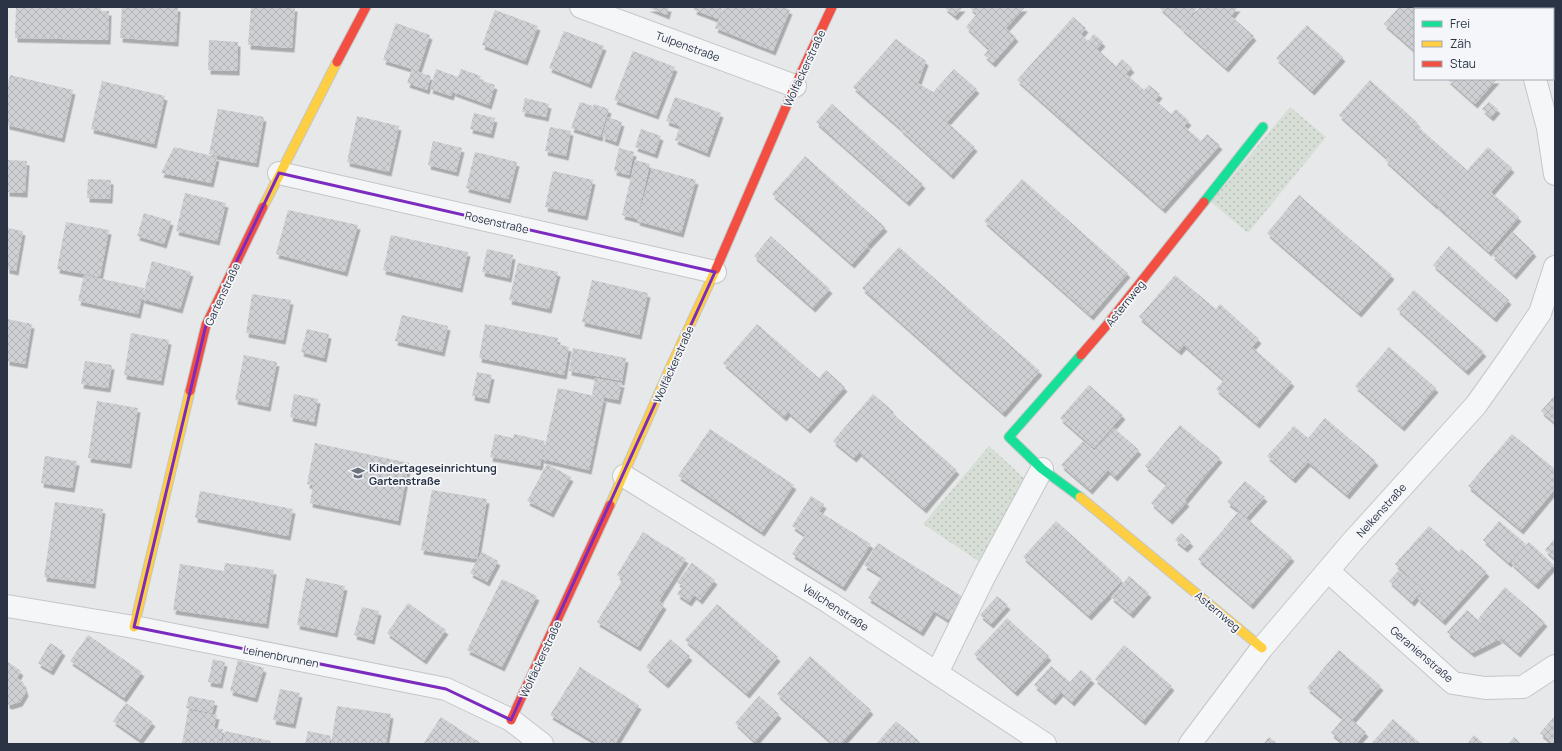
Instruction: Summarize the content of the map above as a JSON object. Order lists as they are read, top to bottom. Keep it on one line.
{"streets":{"street":["Tulpenstraße","Wolfäckerstraße","Rosenstraße","Gartenstraße","Asternweg","Nelkenstraße","Veilchenstraße","Geranienstraße","Leinenbrunnen"]},"crossings":[["Tulpenstraße","Wolfäckerstraße"],["Wolfäckerstraße","Rosenstraße"],["Wolfäckerstraße","Veilchenstraße"],["Wolfäckerstraße","Leinenbrunnen"],["Rosenstraße","Gartenstraße"],["Gartenstraße","Leinenbrunnen"],["Asternweg","Nelkenstraße"],["Nelkenstraße","Geranienstraße"]],"places":{"school or university":["Kindertageseinrichtung Gartenstraße"]},"legend":["Frei","Zäh","Stau"]}
